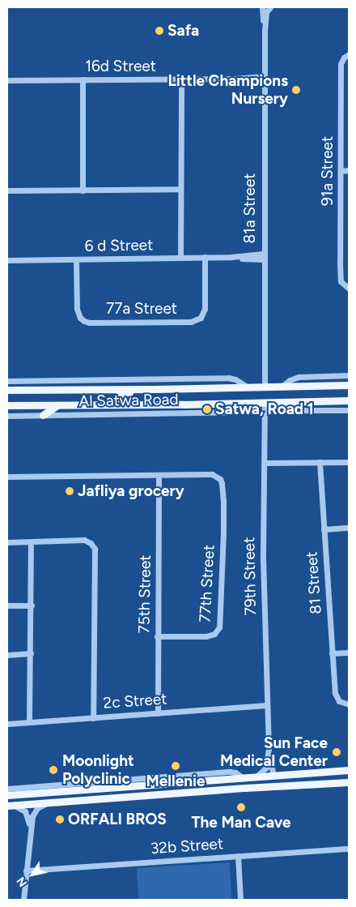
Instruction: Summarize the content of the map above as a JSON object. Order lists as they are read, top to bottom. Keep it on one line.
{"streets":{"main road":["Al Satwa Road"],"street":["16d Street","91a Street","81a Street","6 d Street","77a Street","79th Street","81 Street","77th Street","75th Street","2c Street","32b Street"]},"crossings":[["16d Street","81a Street"],["81a Street","6 d Street"],["81a Street","Al Satwa Road"],["6 d Street","77a Street"],["Al Satwa Road","79th Street"],["79th Street","2c Street"],["77th Street","75th Street"],["75th Street","2c Street"]],"places":["Safa","Little Champions Nursery","Satwa, Road 1","Jafliya grocery","Sun Face Medical Center","Mellenie","Moonlight Polyclinic","The Man Cave","ORFALI BROS"],"north":"bottom left"}
